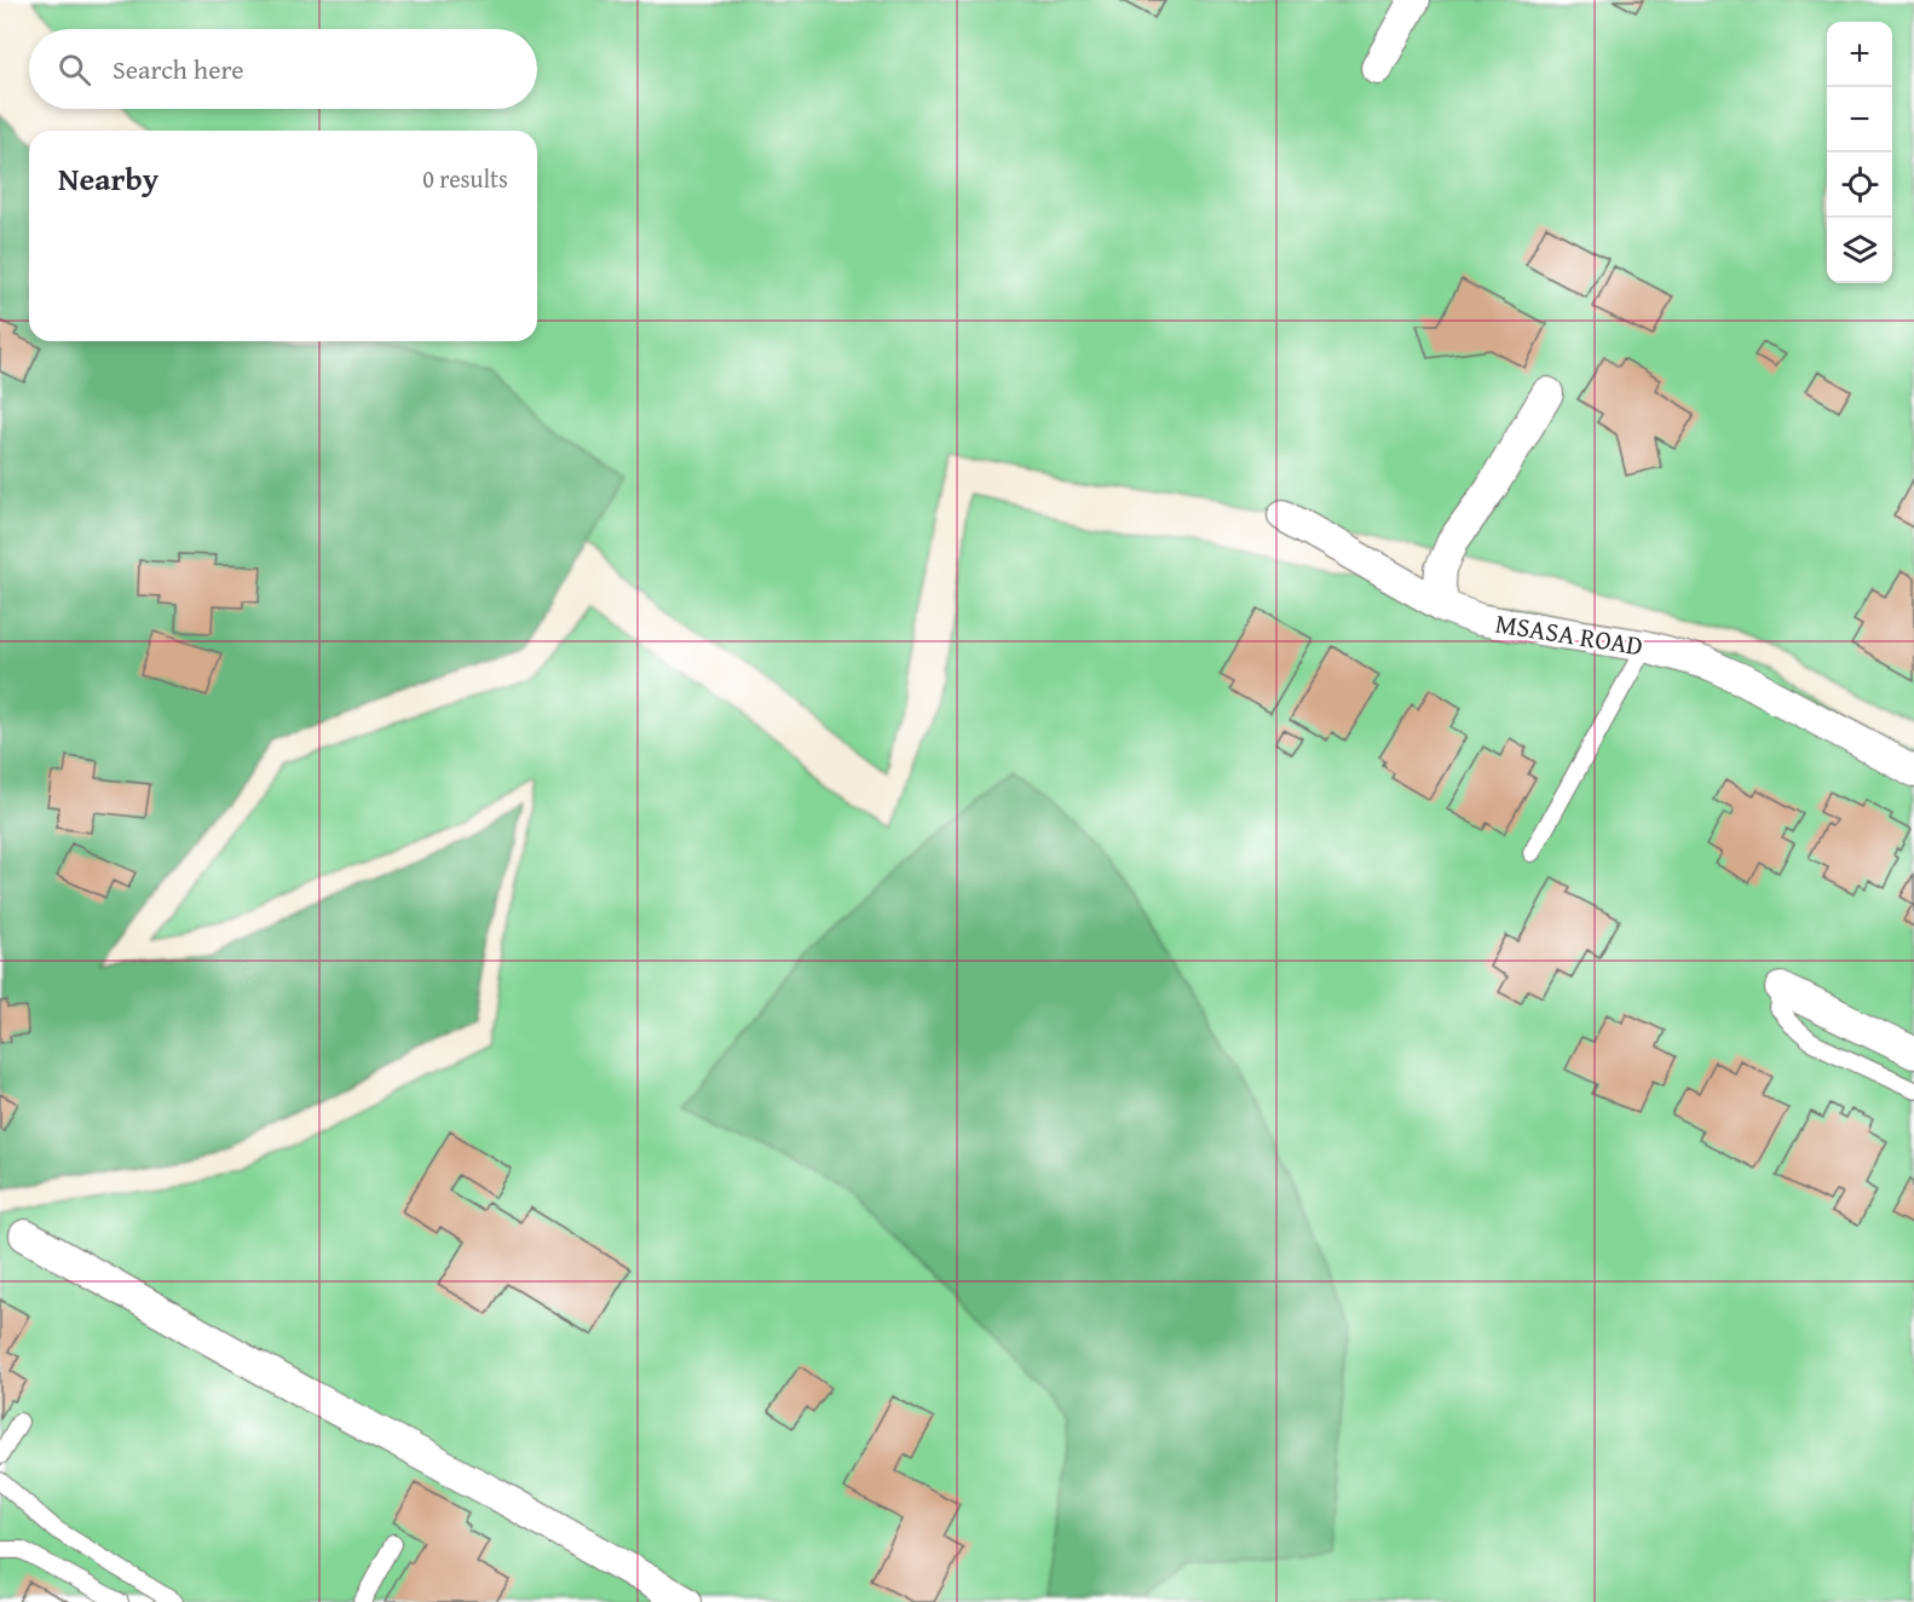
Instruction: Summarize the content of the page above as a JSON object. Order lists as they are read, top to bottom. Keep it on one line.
{"streets":{"street":["MSASA ROAD"]},"page":{"map_buttons":["+","−"],"search":"Search here","heading":["Nearby","0 results"]}}
